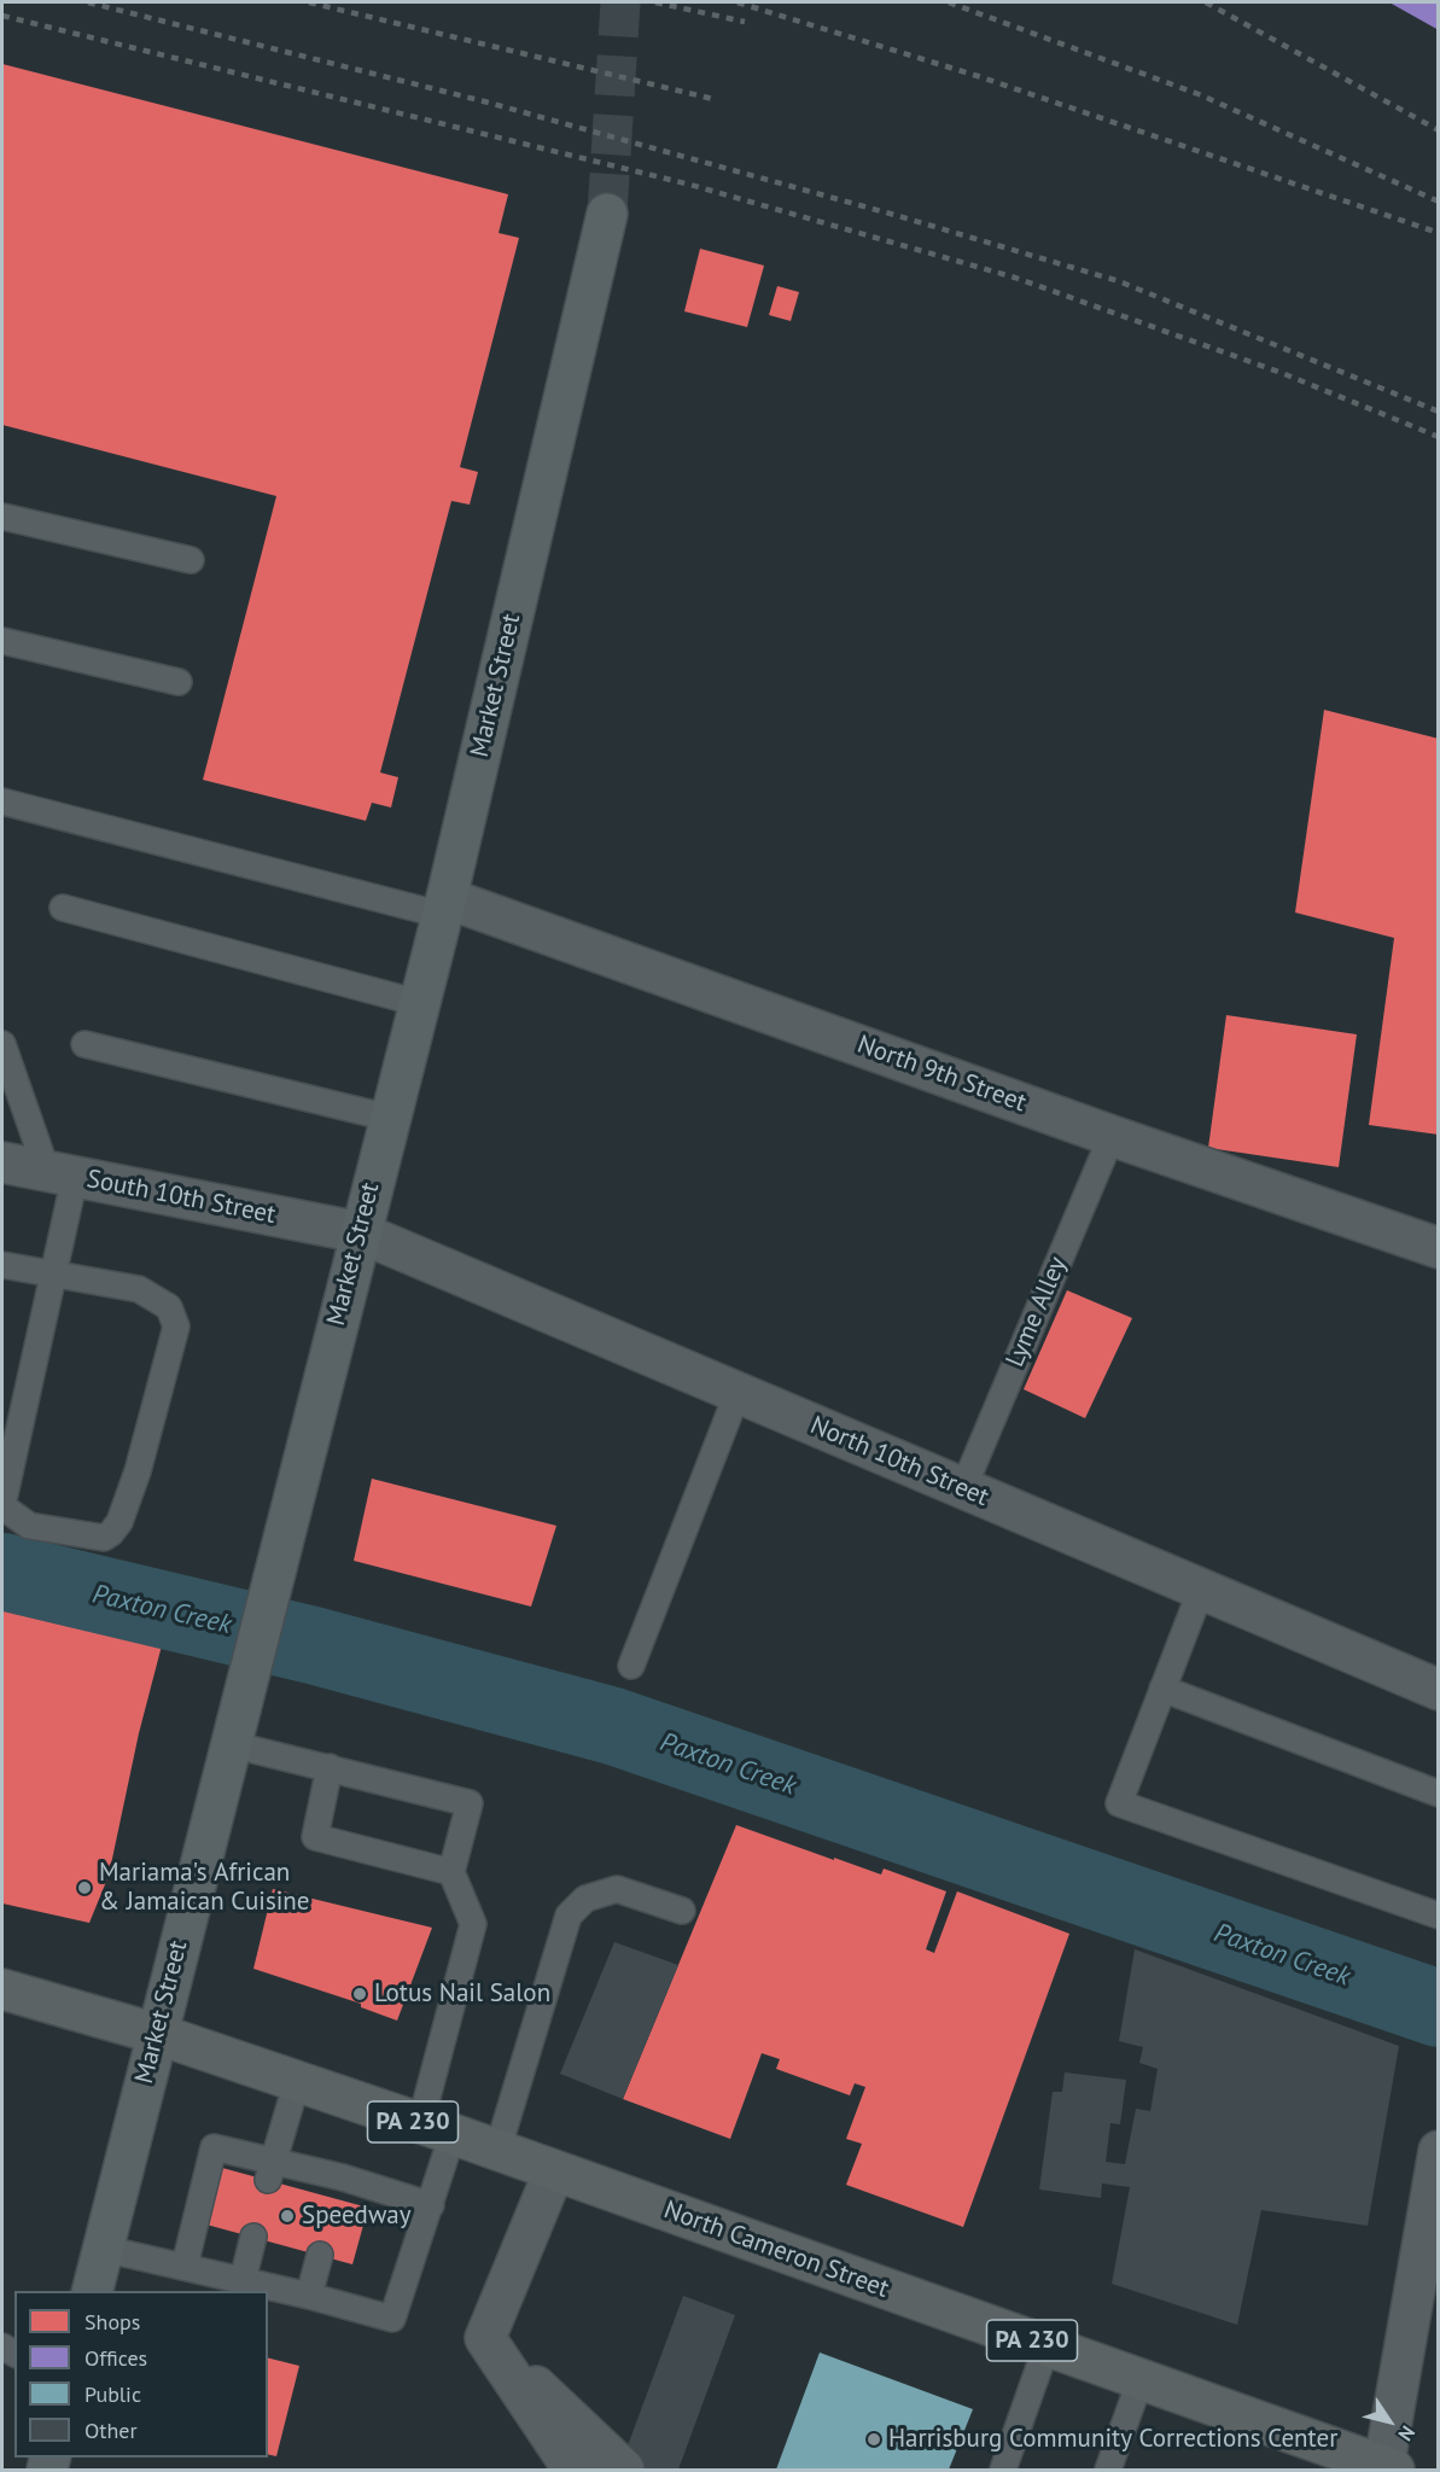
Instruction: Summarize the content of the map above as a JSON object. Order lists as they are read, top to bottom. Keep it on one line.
{"streets":{"highway":["PA 230","North Cameron Street"],"main road":["Market Street"],"street":["North 9th Street","South 10th Street","North 10th Street"],"lane":["Lyme Alley"]},"crossings":[["Market Street","North 9th Street"],["Market Street","South 10th Street"],["Market Street","North 10th Street"],["Market Street","PA 230"],["Market Street","North Cameron Street"],["North 9th Street","Lyme Alley"],["South 10th Street","North 10th Street"],["Lyme Alley","North 10th Street"],["PA 230","North Cameron Street"]],"water":["Paxton Creek"],"places":["Mariama's African & Jamaican Cuisine","Lotus Nail Salon","Speedway","Harrisburg Community Corrections Center"],"legend":["Shops","Offices","Public","Other"],"north":"bottom right"}
